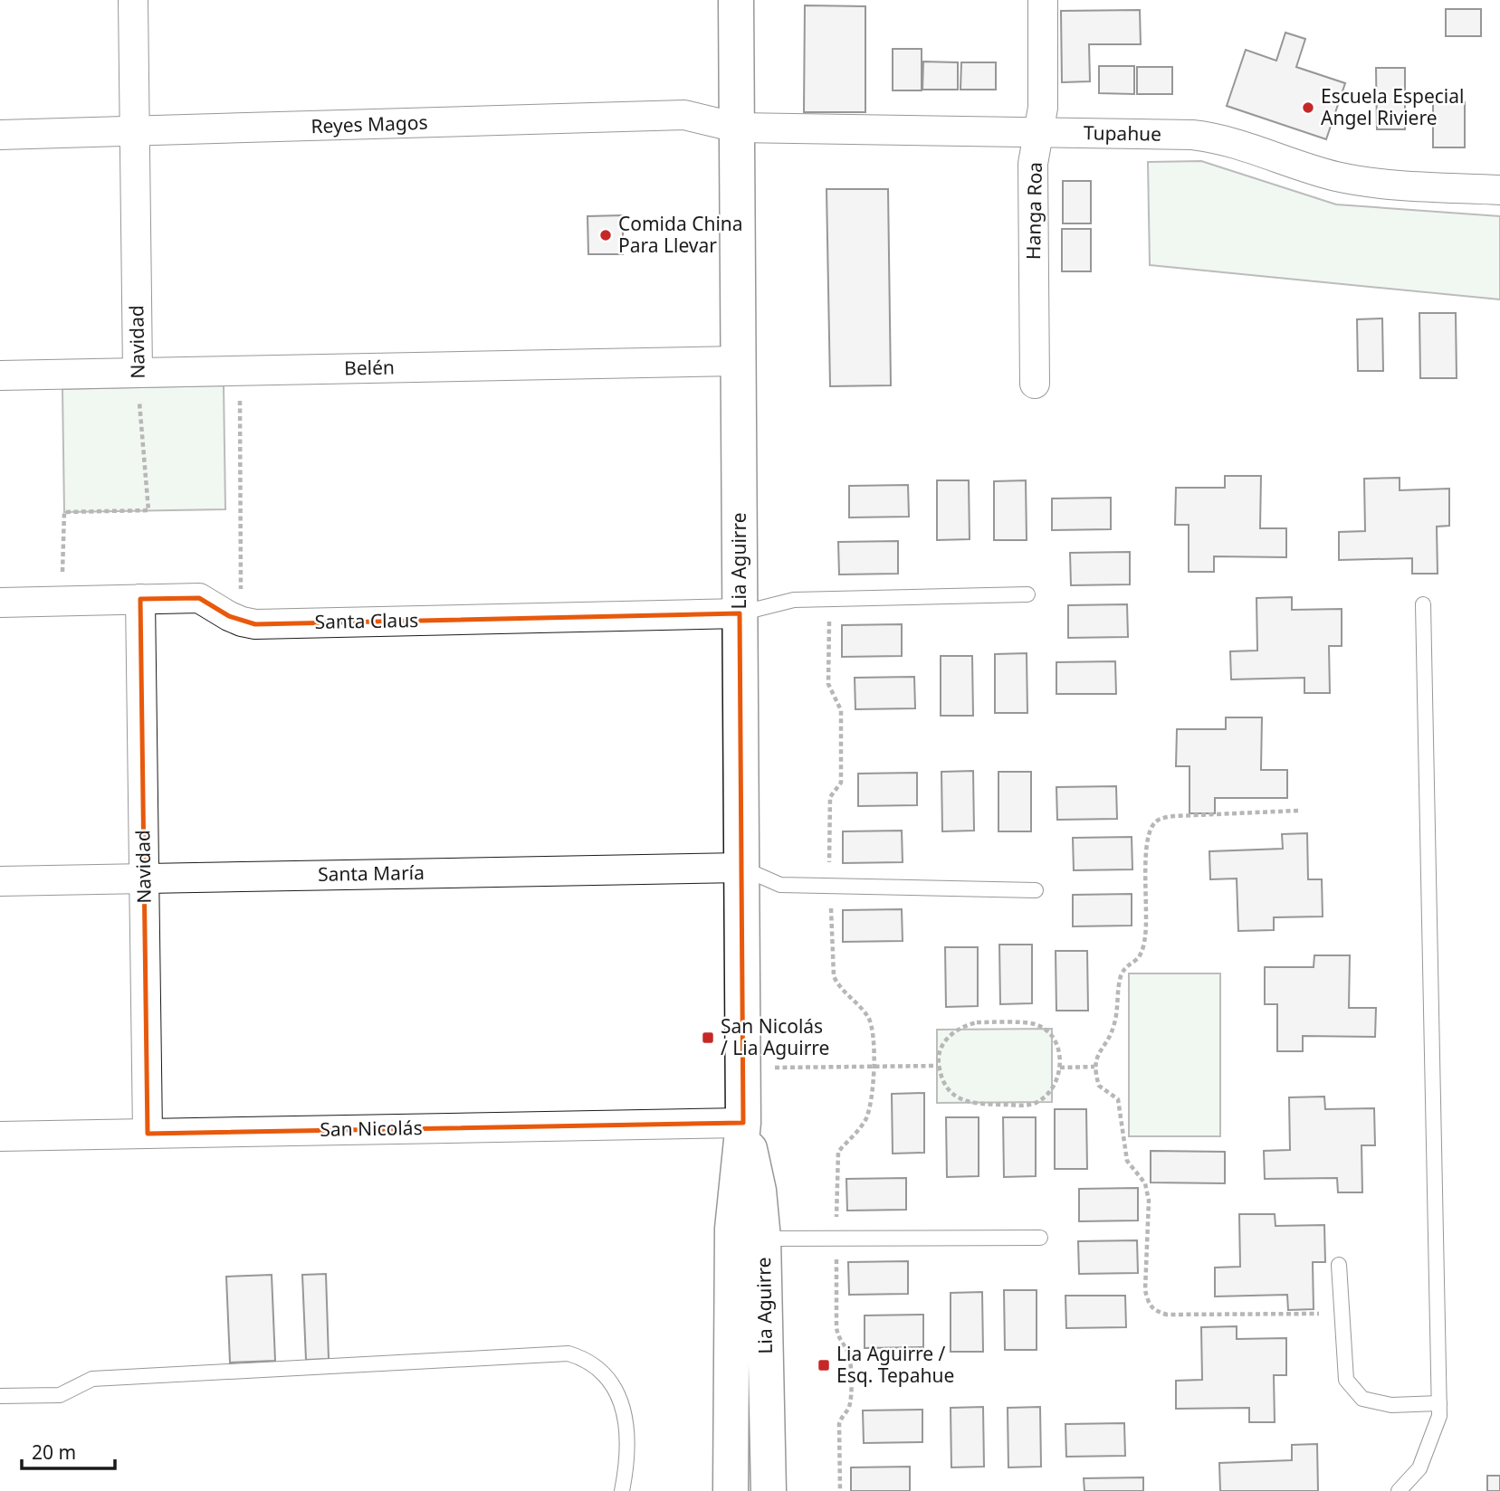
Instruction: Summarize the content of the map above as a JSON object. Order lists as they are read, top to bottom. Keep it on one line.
{"streets":{"main road":["Lia Aguirre"],"street":["Reyes Magos","Tupahue","Hanga Roa","Navidad","Belén","Santa Claus","Santa María","San Nicolás"]},"crossings":[["Reyes Magos","Tupahue"],["Reyes Magos","Navidad"],["Reyes Magos","Lia Aguirre"],["Tupahue","Hanga Roa"],["Tupahue","Lia Aguirre"],["Navidad","Belén"],["Navidad","Santa Claus"],["Navidad","Santa María"],["Navidad","San Nicolás"],["Belén","Lia Aguirre"],["Lia Aguirre","Santa Claus"],["Lia Aguirre","Santa María"],["Lia Aguirre","San Nicolás"]],"places":{"other":["Escuela Especial Angel Riviere","Comida China Para Llevar"],"transit":["San Nicolás / Lia Aguirre","Lia Aguirre / Esq. Tepahue"]},"scale_bar":"20 m"}
